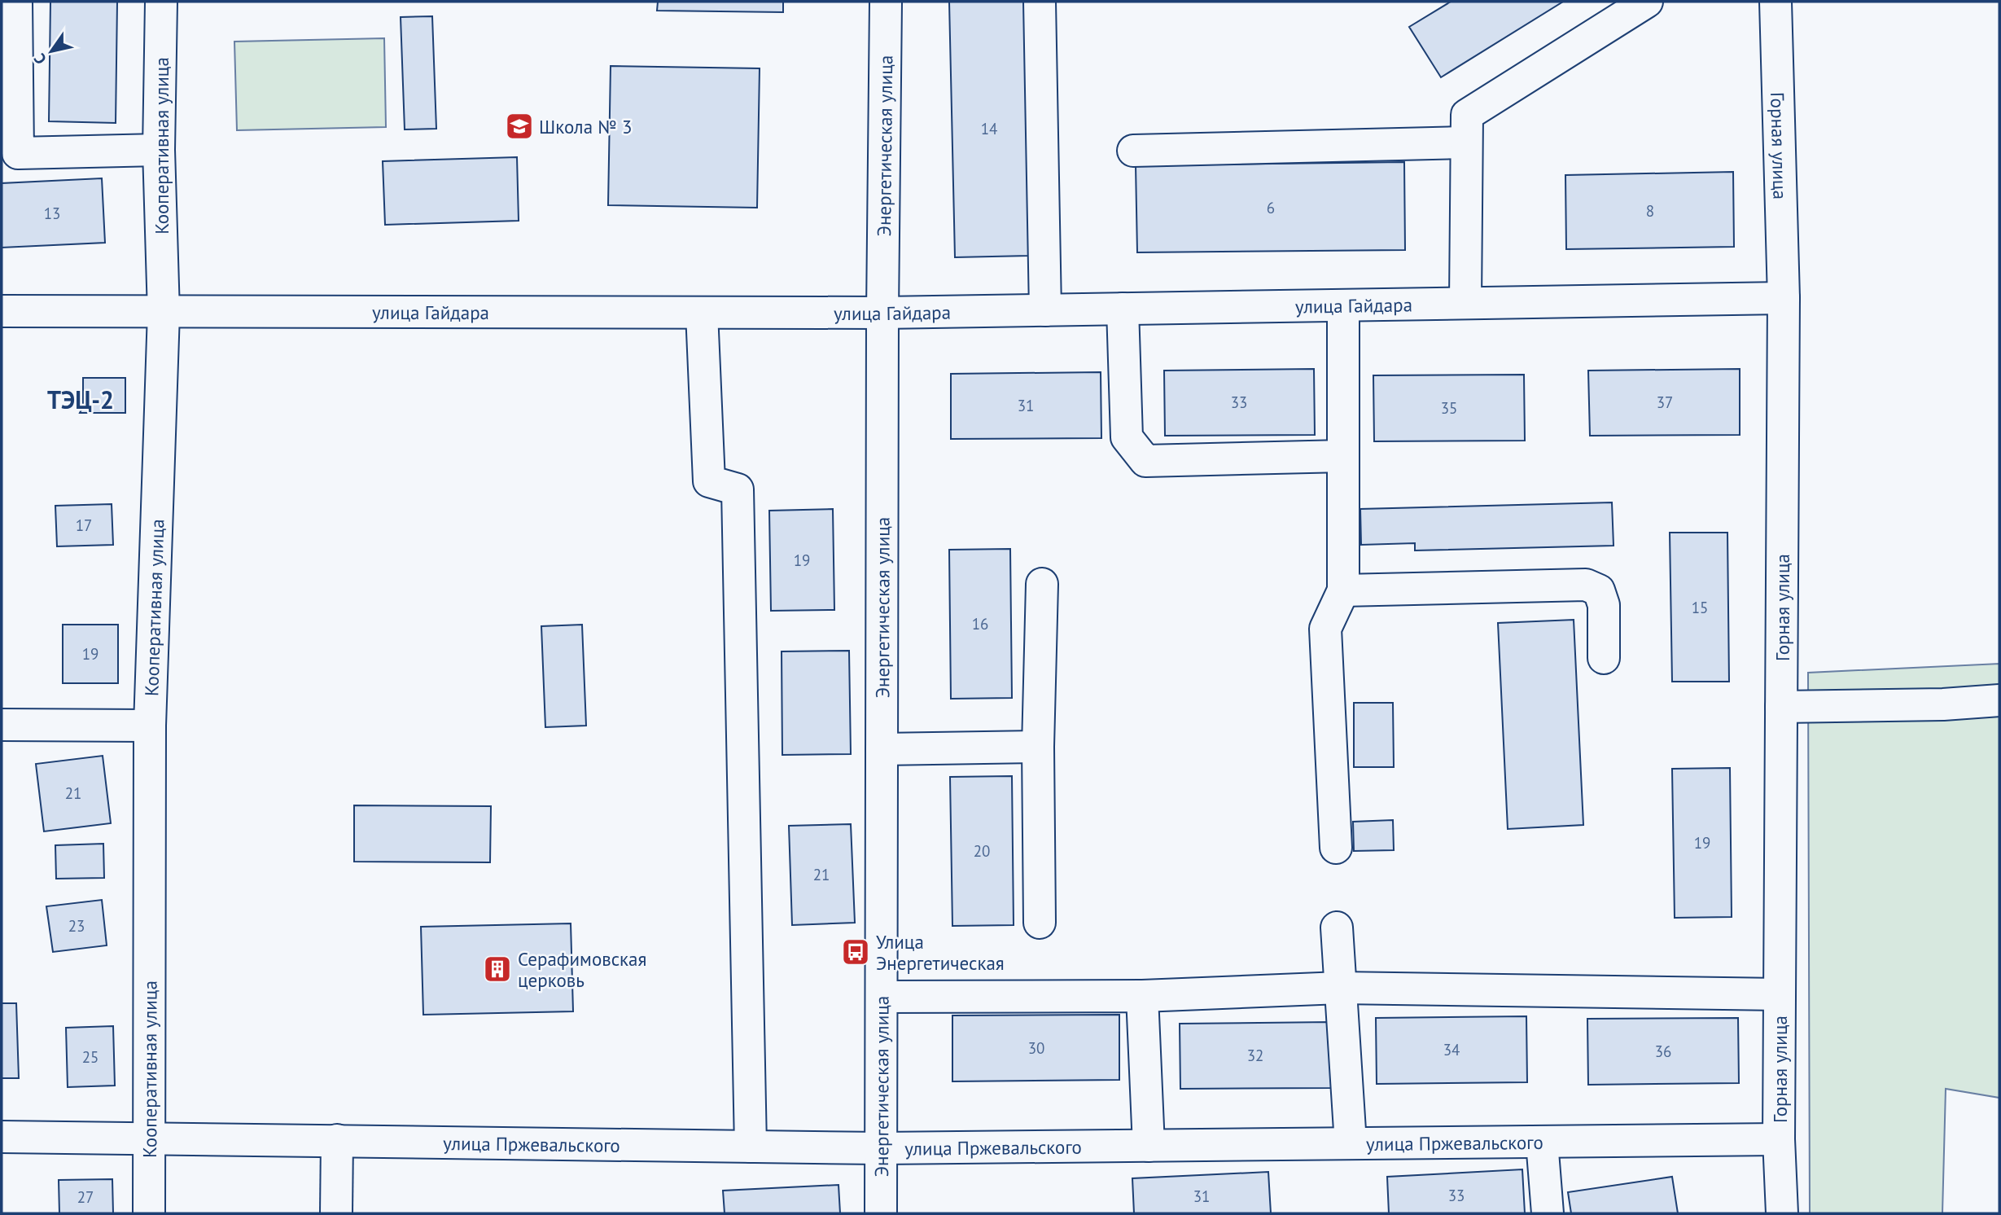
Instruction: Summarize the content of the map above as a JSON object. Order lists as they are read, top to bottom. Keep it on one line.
{"streets":{"street":["Кооперативная улица","Энергетическая улица","Горная улица","улица Гайдара","улица Пржевальского"]},"crossings":[["Кооперативная улица","улица Гайдара"],["Кооперативная улица","улица Пржевальского"],["Энергетическая улица","улица Гайдара"],["Энергетическая улица","улица Пржевальского"],["Горная улица","улица Гайдара"],["Горная улица","улица Пржевальского"]],"districts":["ТЭЦ-2"],"places":{"school or university":["Школа № 3"],"bus stop":["Улица Энергетическая"],"building":["Серафимовская церковь"]},"house_numbers":["14","6","8","13","33","37","31","35","17","19","15","16","19","21","19","20","21","23","30","34","36","32","25","33","31","27"],"north":"bottom left"}
